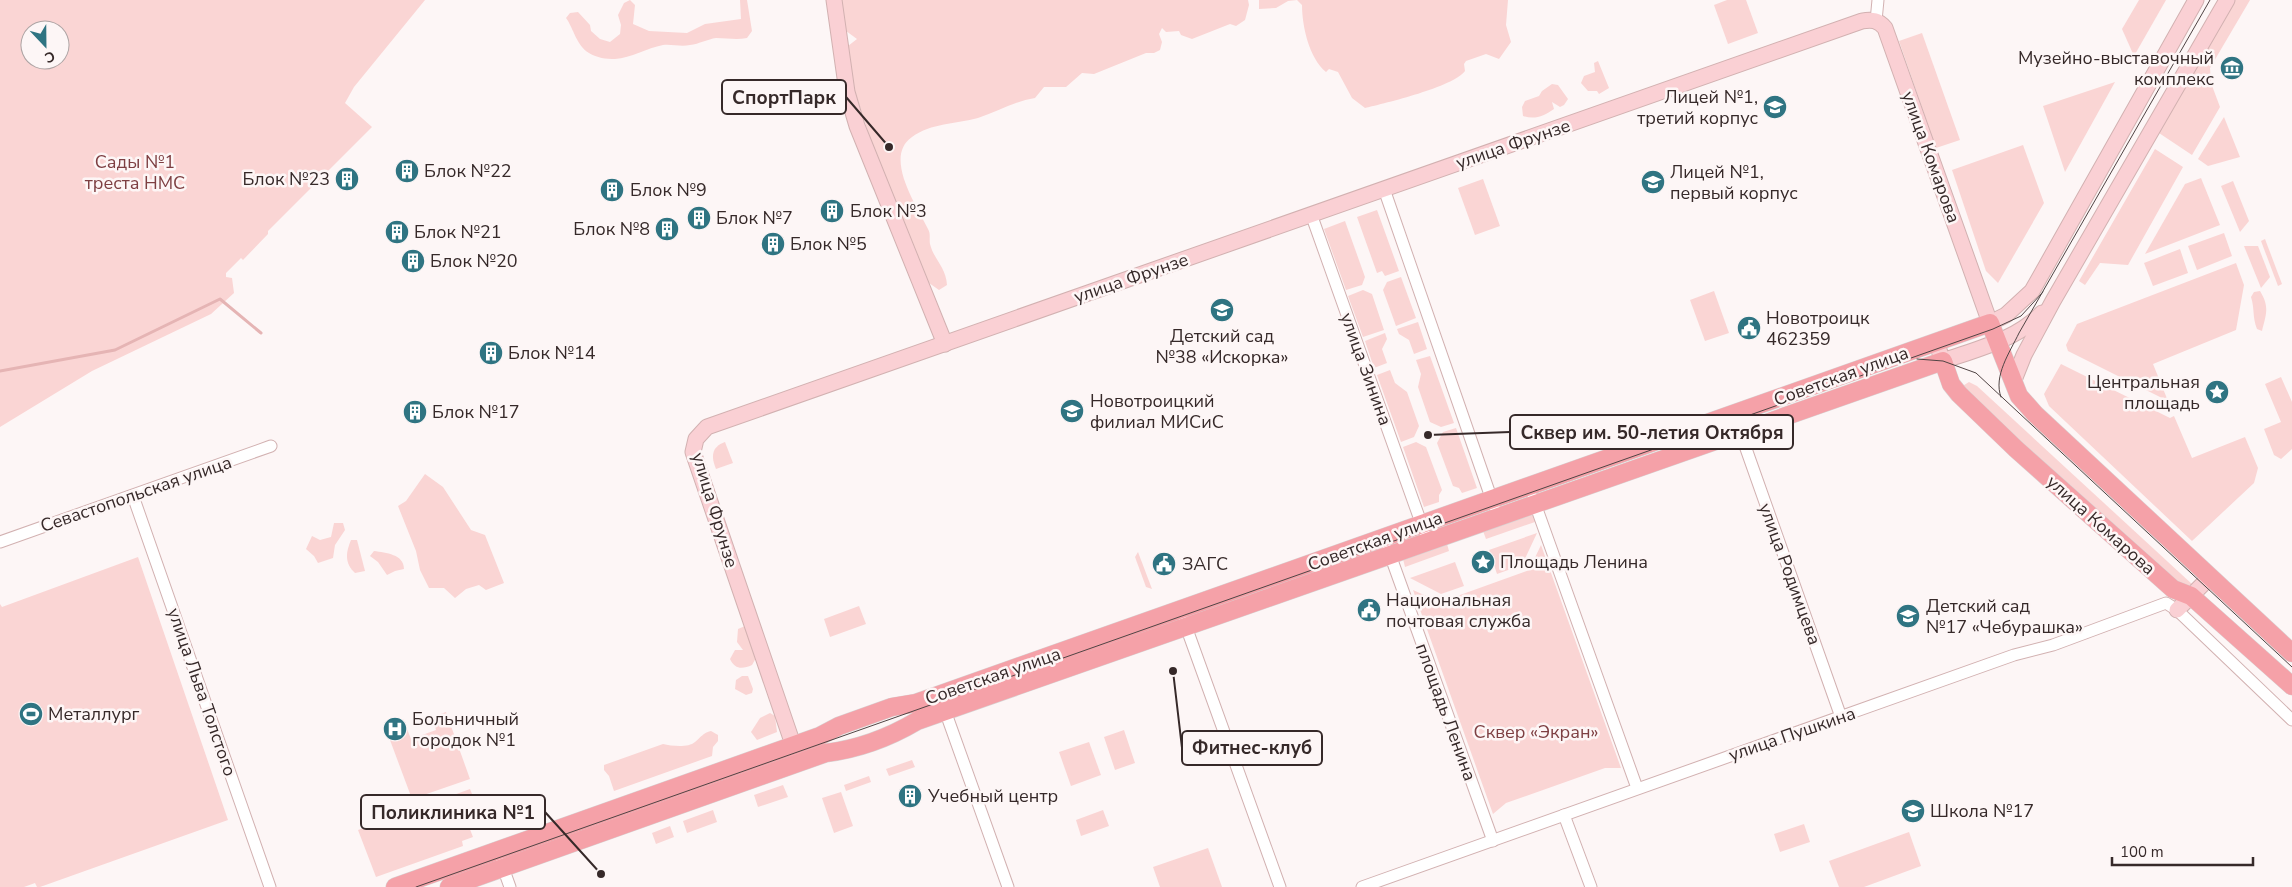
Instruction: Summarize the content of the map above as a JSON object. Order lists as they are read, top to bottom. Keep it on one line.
{"streets":{"main road":["улица Комарова","Советская улица"],"street":["улица Фрунзе","улица Зинина","Севастопольская улица","улица Родимцева","улица Льва Толстого","площадь Ленина","улица Пушкина"]},"crossings":[["улица Фрунзе","улица Комарова"],["улица Фрунзе","улица Зинина"],["улица Фрунзе","Советская улица"],["улица Комарова","Советская улица"],["улица Зинина","Советская улица"],["Советская улица","улица Родимцева"],["Советская улица","площадь Ленина"],["Севастопольская улица","улица Льва Толстого"],["улица Родимцева","улица Пушкина"],["площадь Ленина","улица Пушкина"]],"parks":["Сады №1 треста НМС","Сквер «Экран»"],"places":{"museum":["Музейно-выставочный комплекс"],"school or university":["Лицей №1, третий корпус","Лицей №1, первый корпус","Детский сад №38 «Искорка»","Новотроицкий филиал МИСиС","Детский сад №17 «Чебурашка»","Школа №17"],"other":["СпортПарк","Сквер им. 50-летия Октября","Фитнес-клуб","Поликлиника №1"],"building":["Блок №22","Блок №23","Блок №9","Блок №3","Блок №7","Блок №8","Блок №21","Блок №5","Блок №20","Блок №14","Блок №17","Учебный центр"],"public building":["Новотроицк 462359","ЗАГС","Национальная почтовая служба"],"place":["Центральная площадь","Площадь Ленина"],"sports":["Металлург"],"hospital":["Больничный городок №1"]},"scale_bar":"100 m","north":"bottom"}
